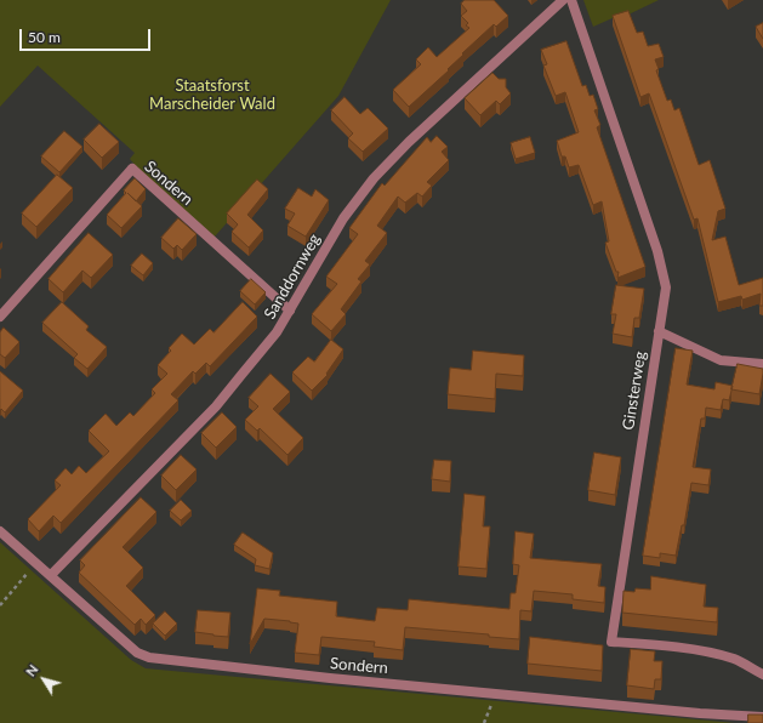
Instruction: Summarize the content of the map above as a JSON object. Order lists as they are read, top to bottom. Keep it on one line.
{"streets":{"street":["Sondern","Sanddornweg","Ginsterweg"]},"crossings":[["Sondern","Sanddornweg"]],"parks":["Staatsforst Marscheider Wald"],"scale_bar":"50 m","north":"top left"}
